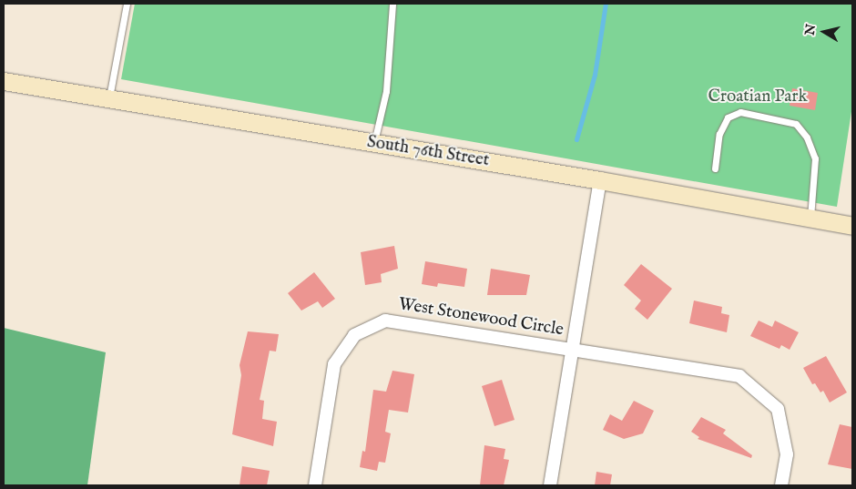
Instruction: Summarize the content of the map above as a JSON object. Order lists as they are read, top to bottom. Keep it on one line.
{"streets":{"main road":["South 76th Street"],"street":["West Stonewood Circle"]},"parks":["Croatian Park"],"north":"left"}
